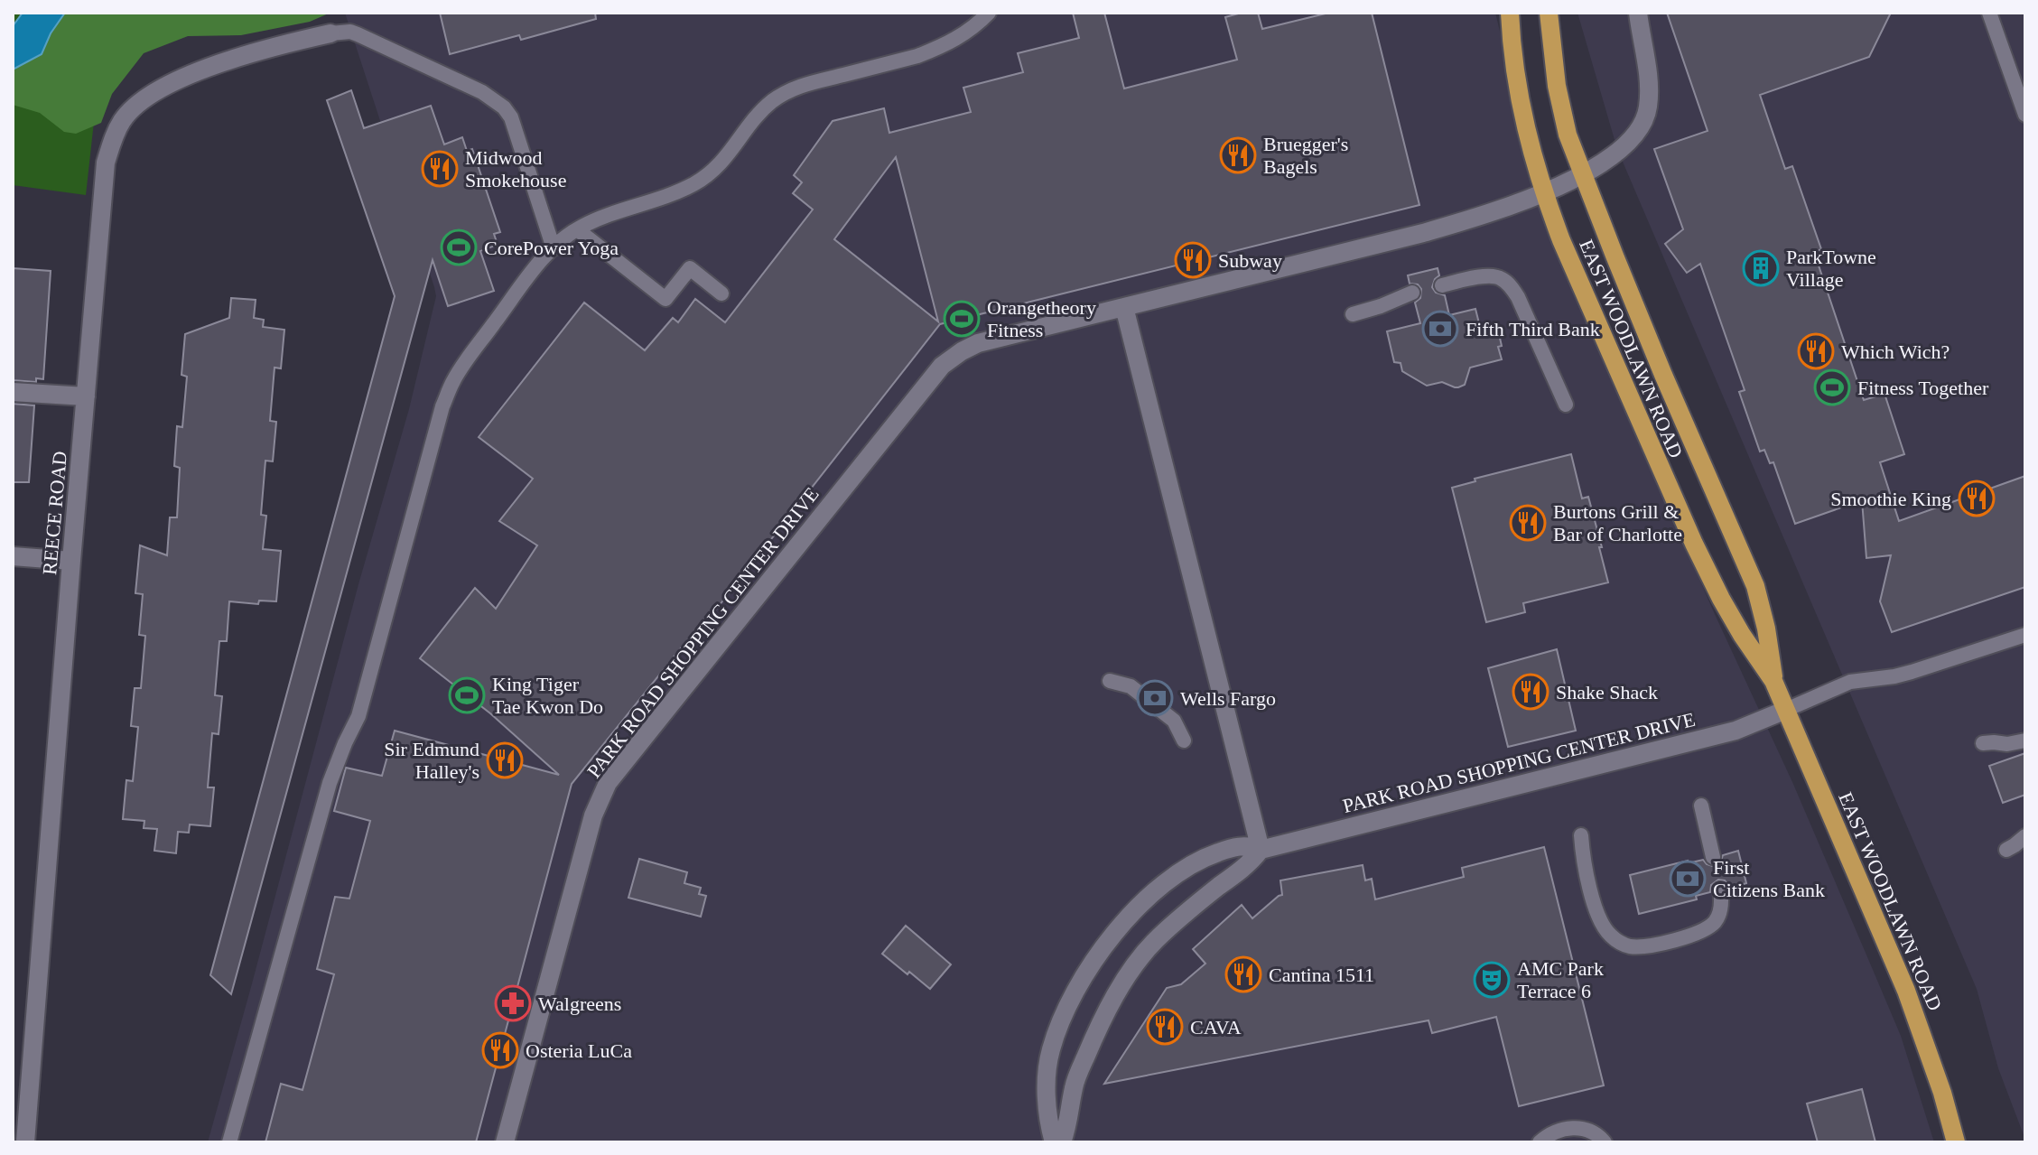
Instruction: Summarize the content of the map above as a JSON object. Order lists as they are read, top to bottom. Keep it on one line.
{"streets":{"main road":["EAST WOODLAWN ROAD"],"street":["REECE ROAD","PARK ROAD SHOPPING CENTER DRIVE"]},"crossings":[["EAST WOODLAWN ROAD","PARK ROAD SHOPPING CENTER DRIVE"]],"places":{"restaurant":["Bruegger's Bagels","Midwood Smokehouse","Subway","Which Wich?","Smoothie King","Burtons Grill & Bar of Charlotte","Shake Shack","Sir Edmund Halley's","Cantina 1511","CAVA","Osteria LuCa"],"sports":["CorePower Yoga","Orangetheory Fitness","Fitness Together","King Tiger Tae Kwon Do"],"building":["ParkTowne Village"],"bank":["Fifth Third Bank","Wells Fargo","First Citizens Bank"],"theatre":["AMC Park Terrace 6"],"pharmacy":["Walgreens"]}}
